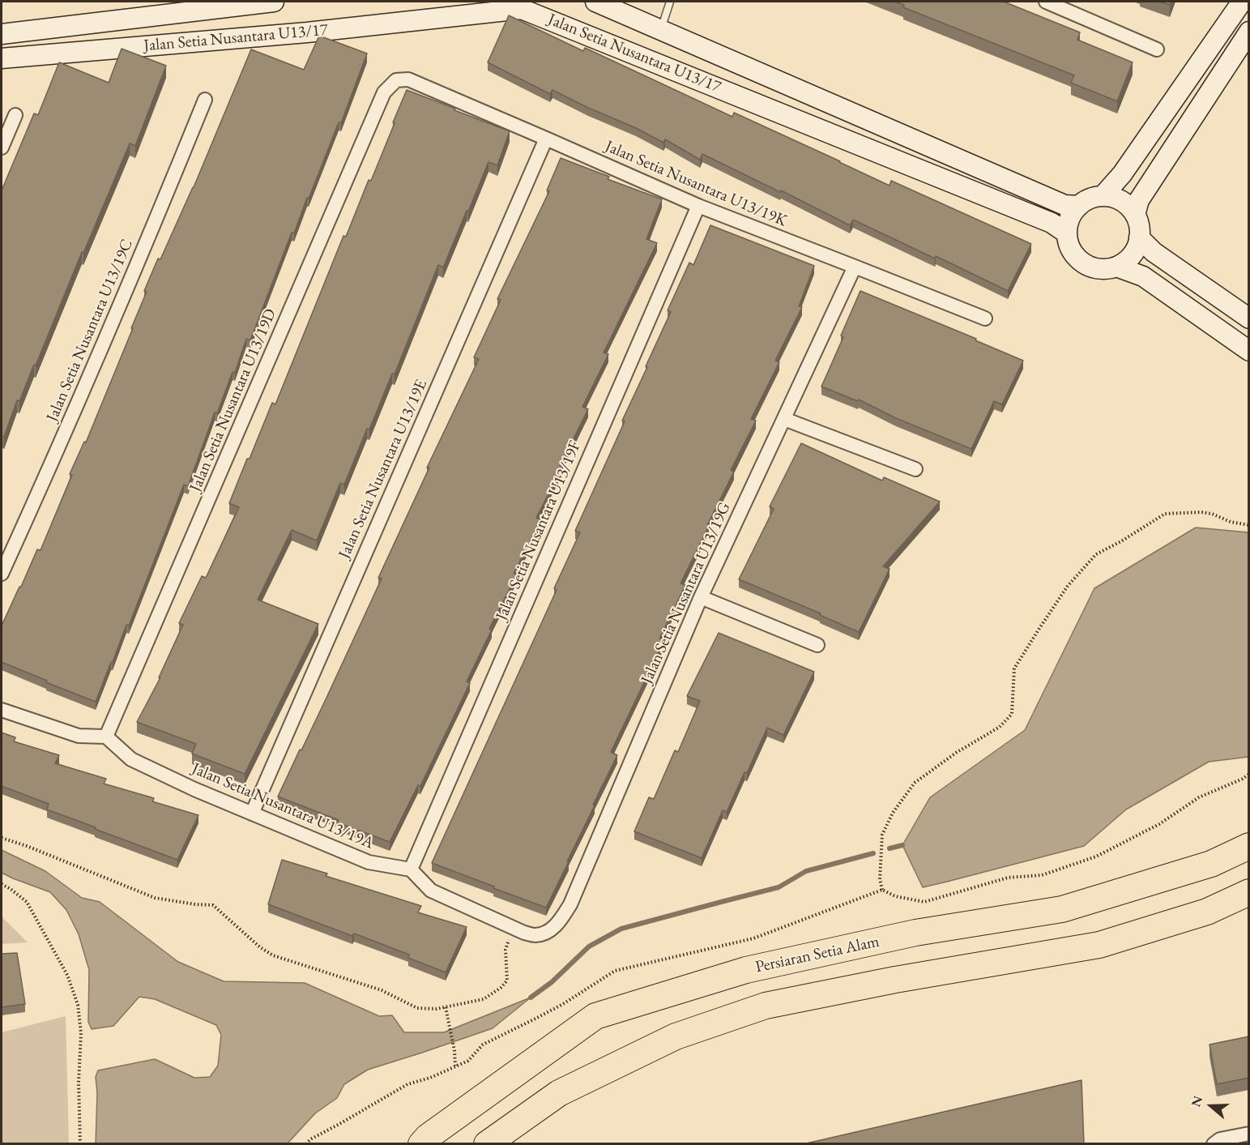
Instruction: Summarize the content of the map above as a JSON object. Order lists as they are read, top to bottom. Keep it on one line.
{"streets":{"highway":["Persiaran Setia Alam"],"main road":["Jalan Setia Nusantara U13/17"],"street":["Jalan Setia Nusantara U13/19K","Jalan Setia Nusantara U13/19C","Jalan Setia Nusantara U13/19D","Jalan Setia Nusantara U13/19E","Jalan Setia Nusantara U13/19F","Jalan Setia Nusantara U13/19G","Jalan Setia Nusantara U13/19A"]},"crossings":[["Jalan Setia Nusantara U13/19K","Jalan Setia Nusantara U13/19D"],["Jalan Setia Nusantara U13/19K","Jalan Setia Nusantara U13/19E"],["Jalan Setia Nusantara U13/19K","Jalan Setia Nusantara U13/19F"],["Jalan Setia Nusantara U13/19K","Jalan Setia Nusantara U13/19G"],["Jalan Setia Nusantara U13/19D","Jalan Setia Nusantara U13/19A"],["Jalan Setia Nusantara U13/19E","Jalan Setia Nusantara U13/19A"],["Jalan Setia Nusantara U13/19F","Jalan Setia Nusantara U13/19A"]],"north":"left"}
